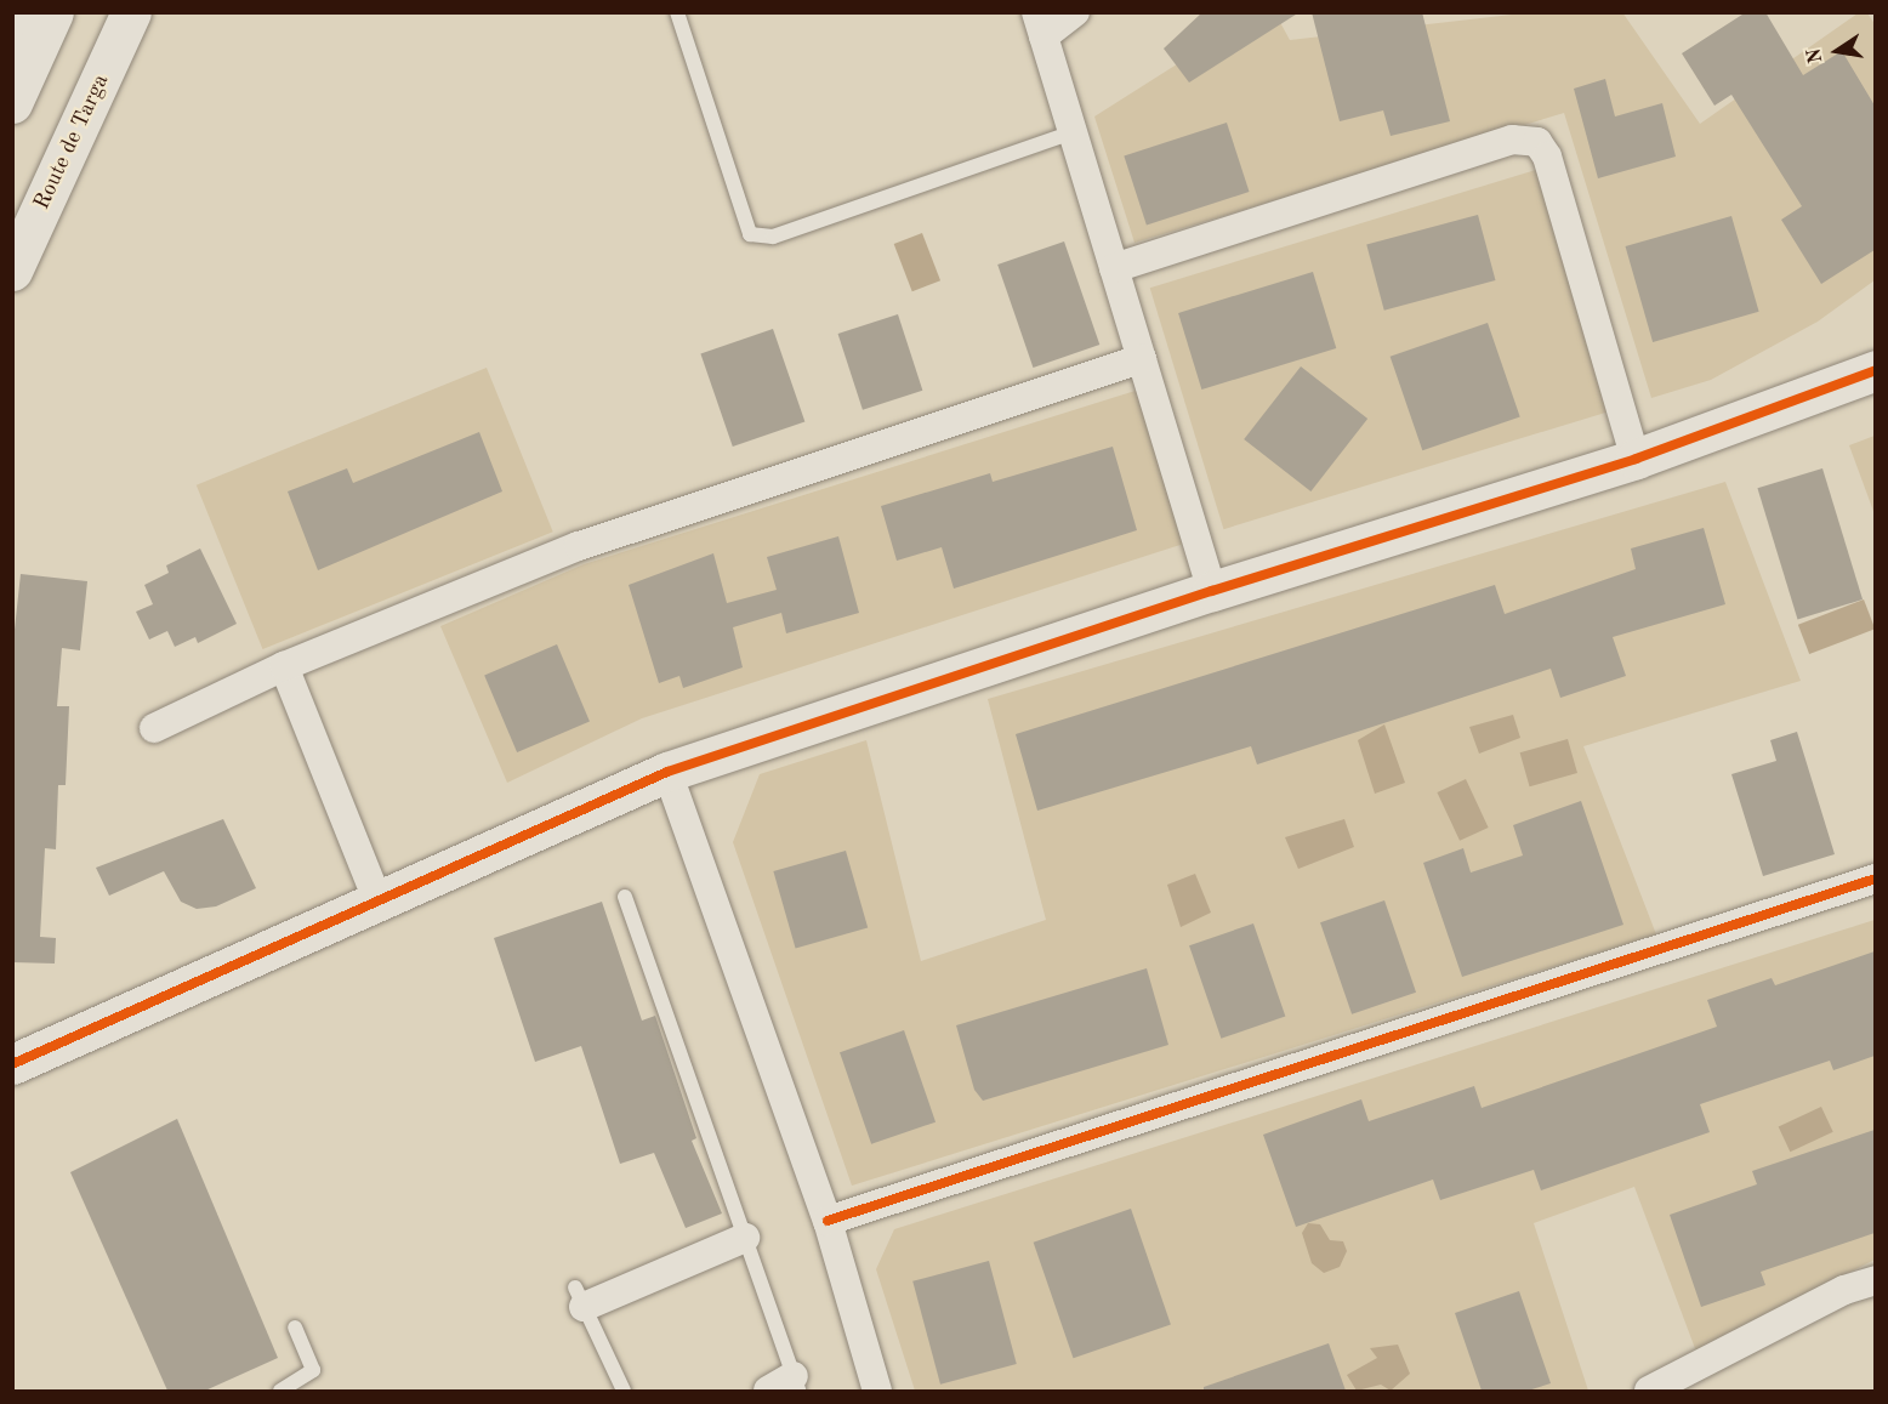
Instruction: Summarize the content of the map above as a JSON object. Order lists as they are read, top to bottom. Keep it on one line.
{"streets":{"street":["Route de Targa"]},"north":"left"}
